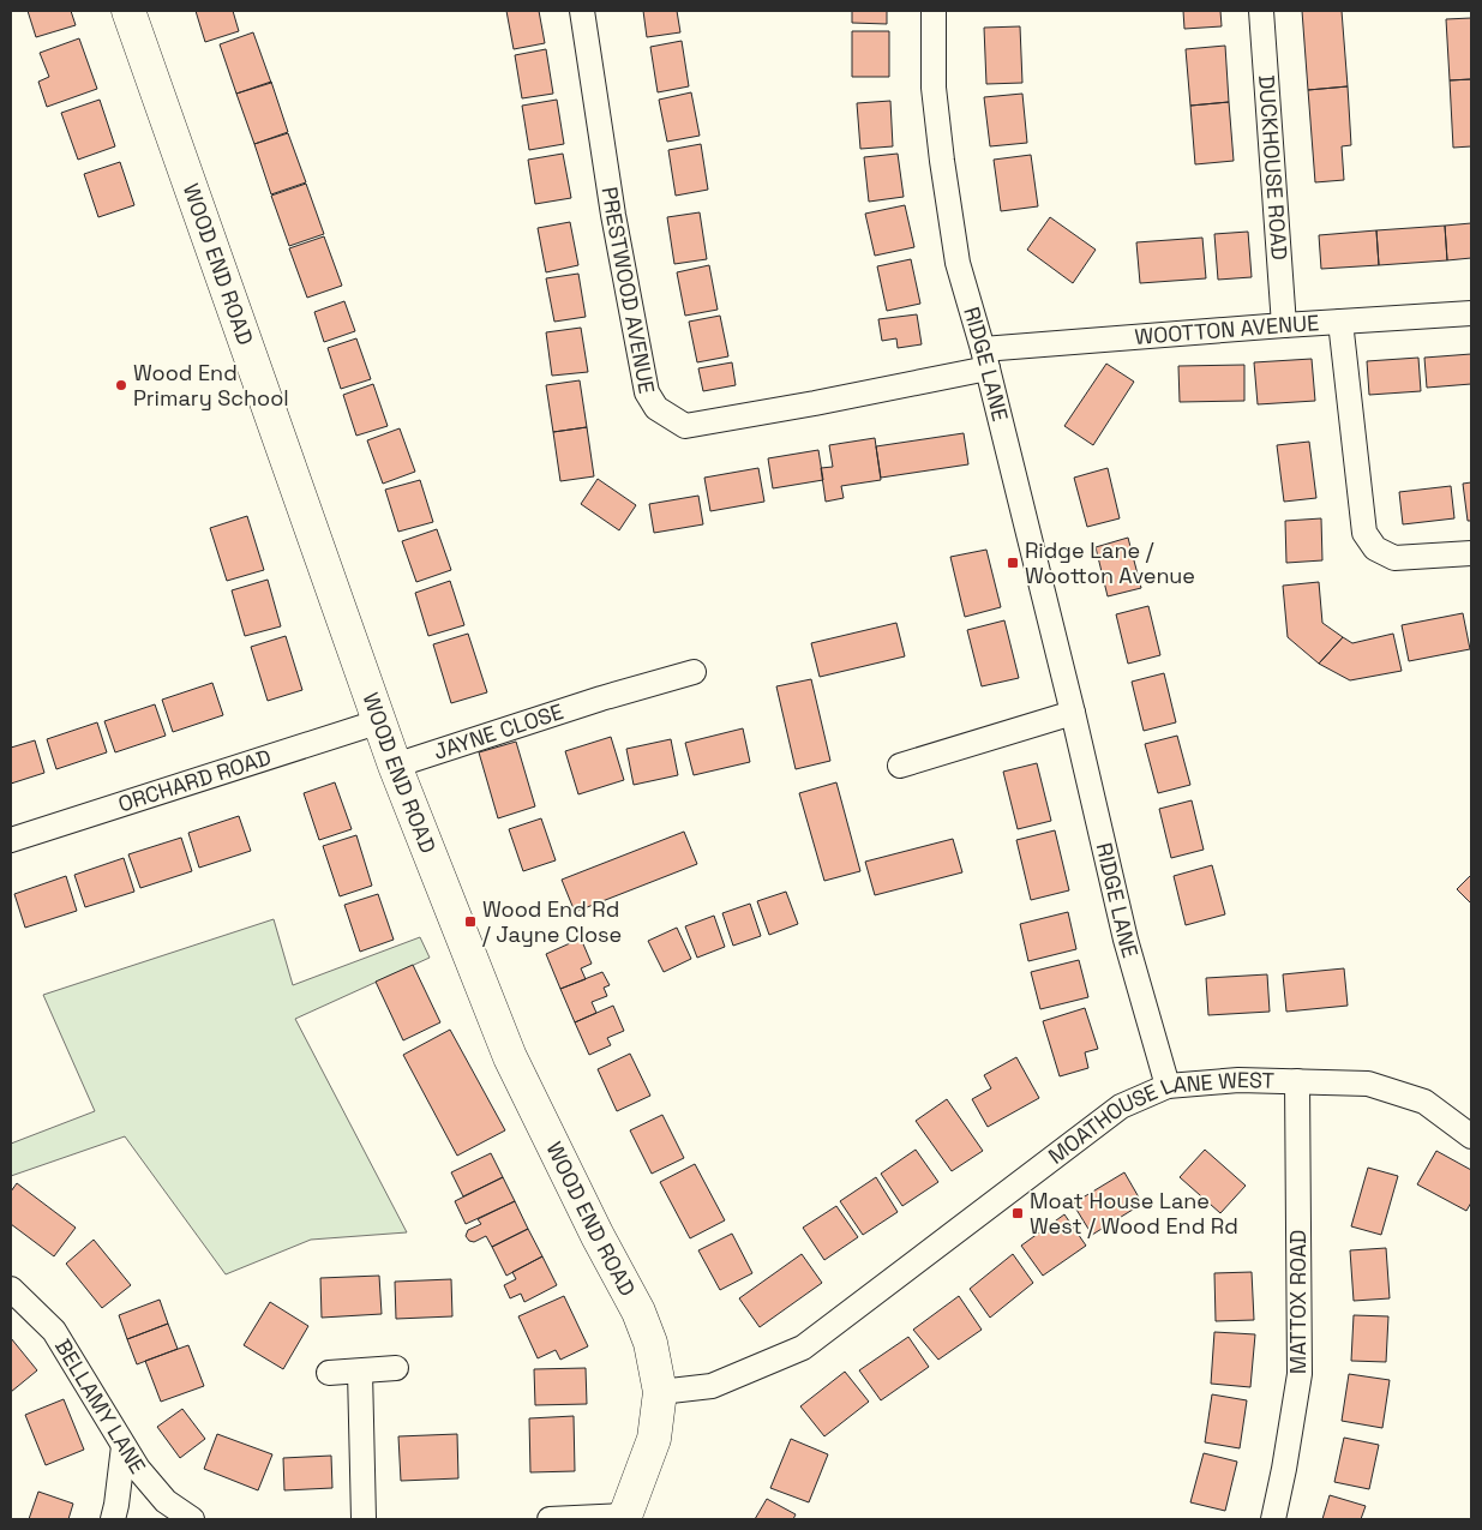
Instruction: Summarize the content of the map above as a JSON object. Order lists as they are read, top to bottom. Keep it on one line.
{"streets":{"street":["DUCKHOUSE ROAD","WOOD END ROAD","PRESTWOOD AVENUE","WOOTTON AVENUE","RIDGE LANE","JAYNE CLOSE","ORCHARD ROAD","MOATHOUSE LANE WEST","MATTOX ROAD","BELLAMY LANE"]},"crossings":[["DUCKHOUSE ROAD","WOOTTON AVENUE"],["WOOD END ROAD","JAYNE CLOSE"],["WOOD END ROAD","ORCHARD ROAD"],["WOOD END ROAD","MOATHOUSE LANE WEST"],["PRESTWOOD AVENUE","WOOTTON AVENUE"],["PRESTWOOD AVENUE","RIDGE LANE"],["WOOTTON AVENUE","RIDGE LANE"],["RIDGE LANE","MOATHOUSE LANE WEST"],["MOATHOUSE LANE WEST","MATTOX ROAD"]],"places":{"other":["Wood End Primary School"],"transit":["Ridge Lane / Wootton Avenue","Wood End Rd / Jayne Close","Moat House Lane West / Wood End Rd"]}}
